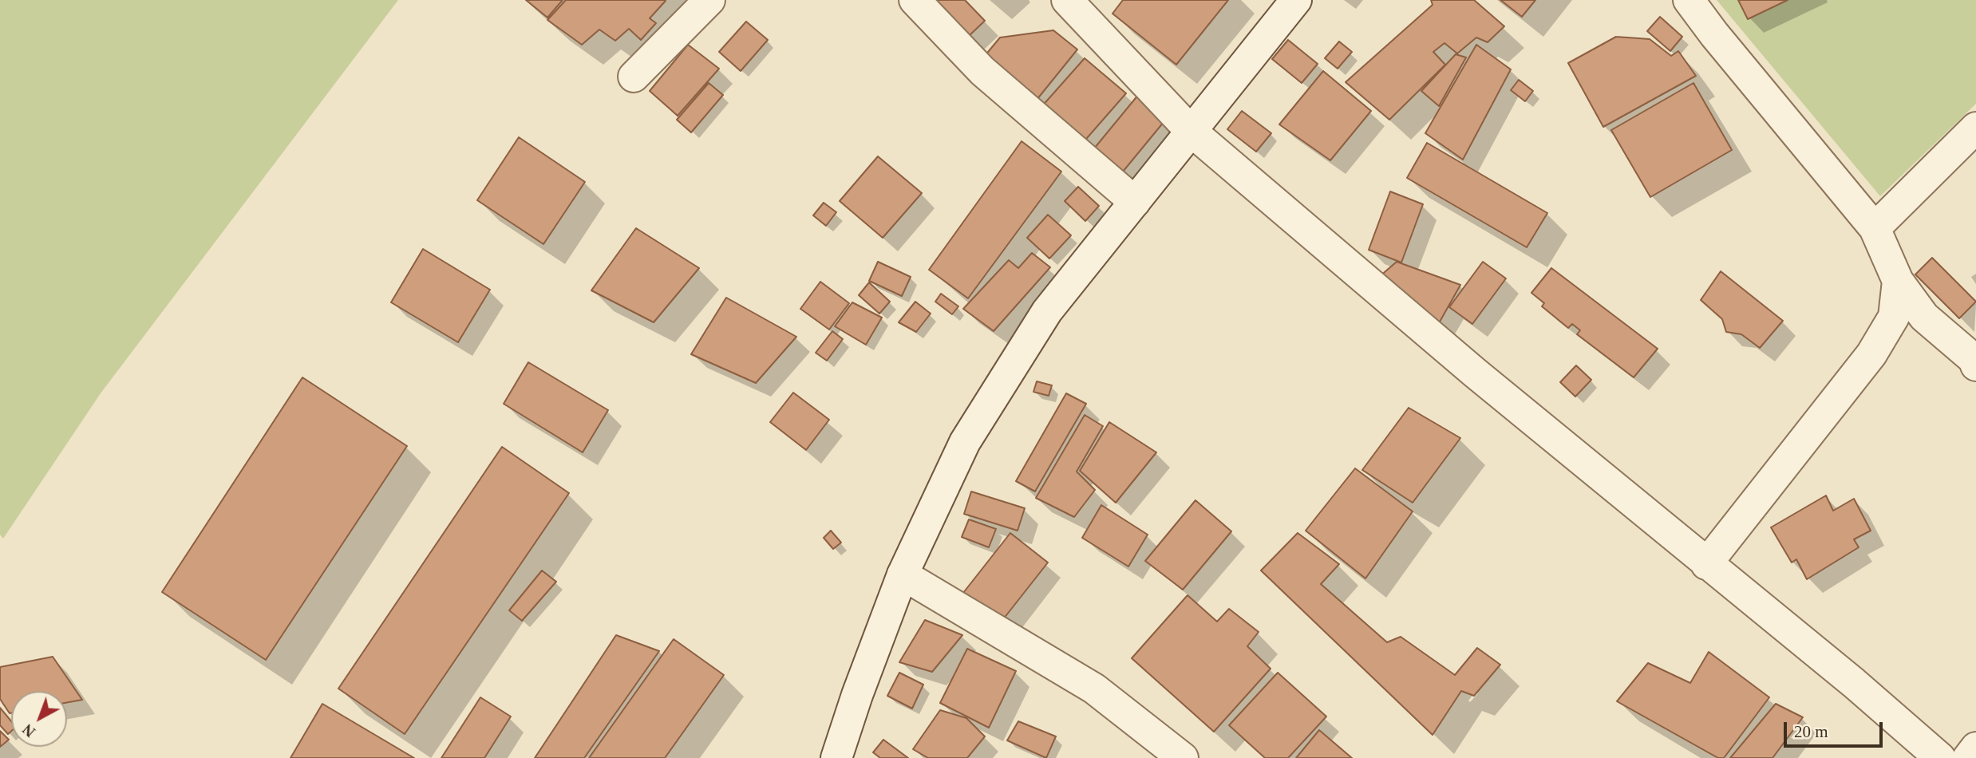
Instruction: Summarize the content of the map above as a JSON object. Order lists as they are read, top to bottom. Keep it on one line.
{"scale_bar":"20 m","north":"bottom left"}
